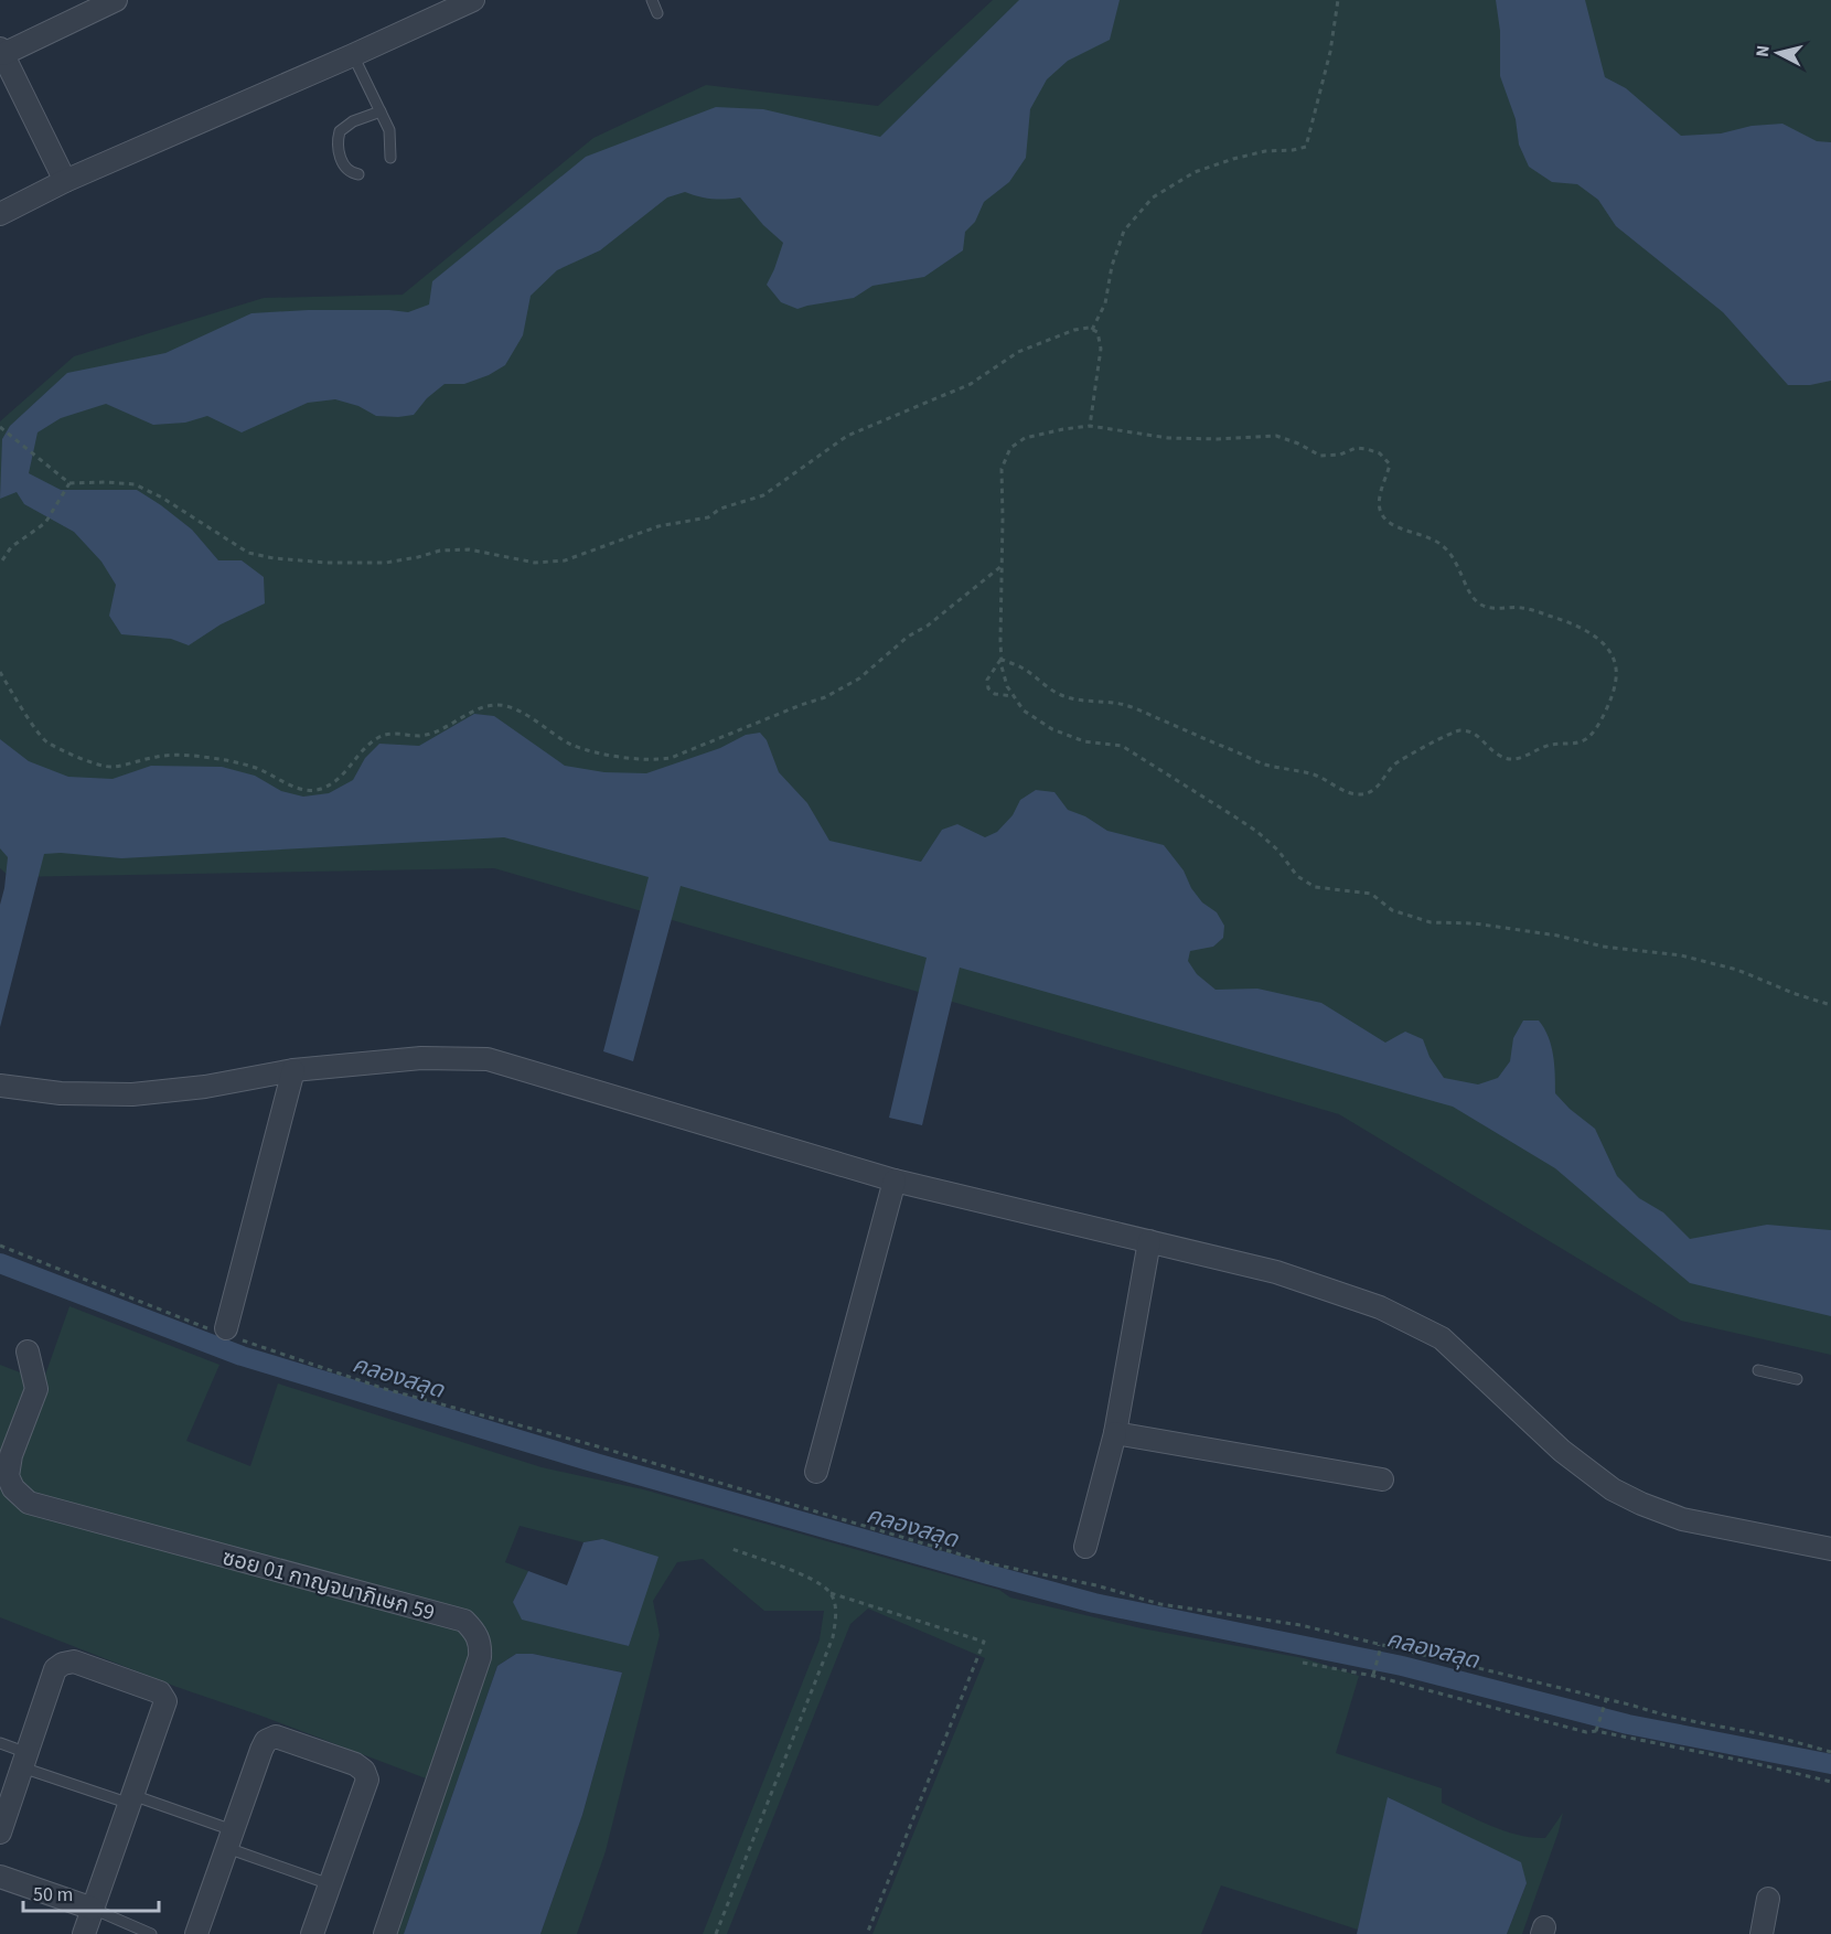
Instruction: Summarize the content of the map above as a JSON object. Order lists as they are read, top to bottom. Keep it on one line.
{"streets":{"street":["ซอย 01 กาญจนาภิเษก 59"]},"water":["คลองสลุด"],"scale_bar":"50 m","north":"left"}
